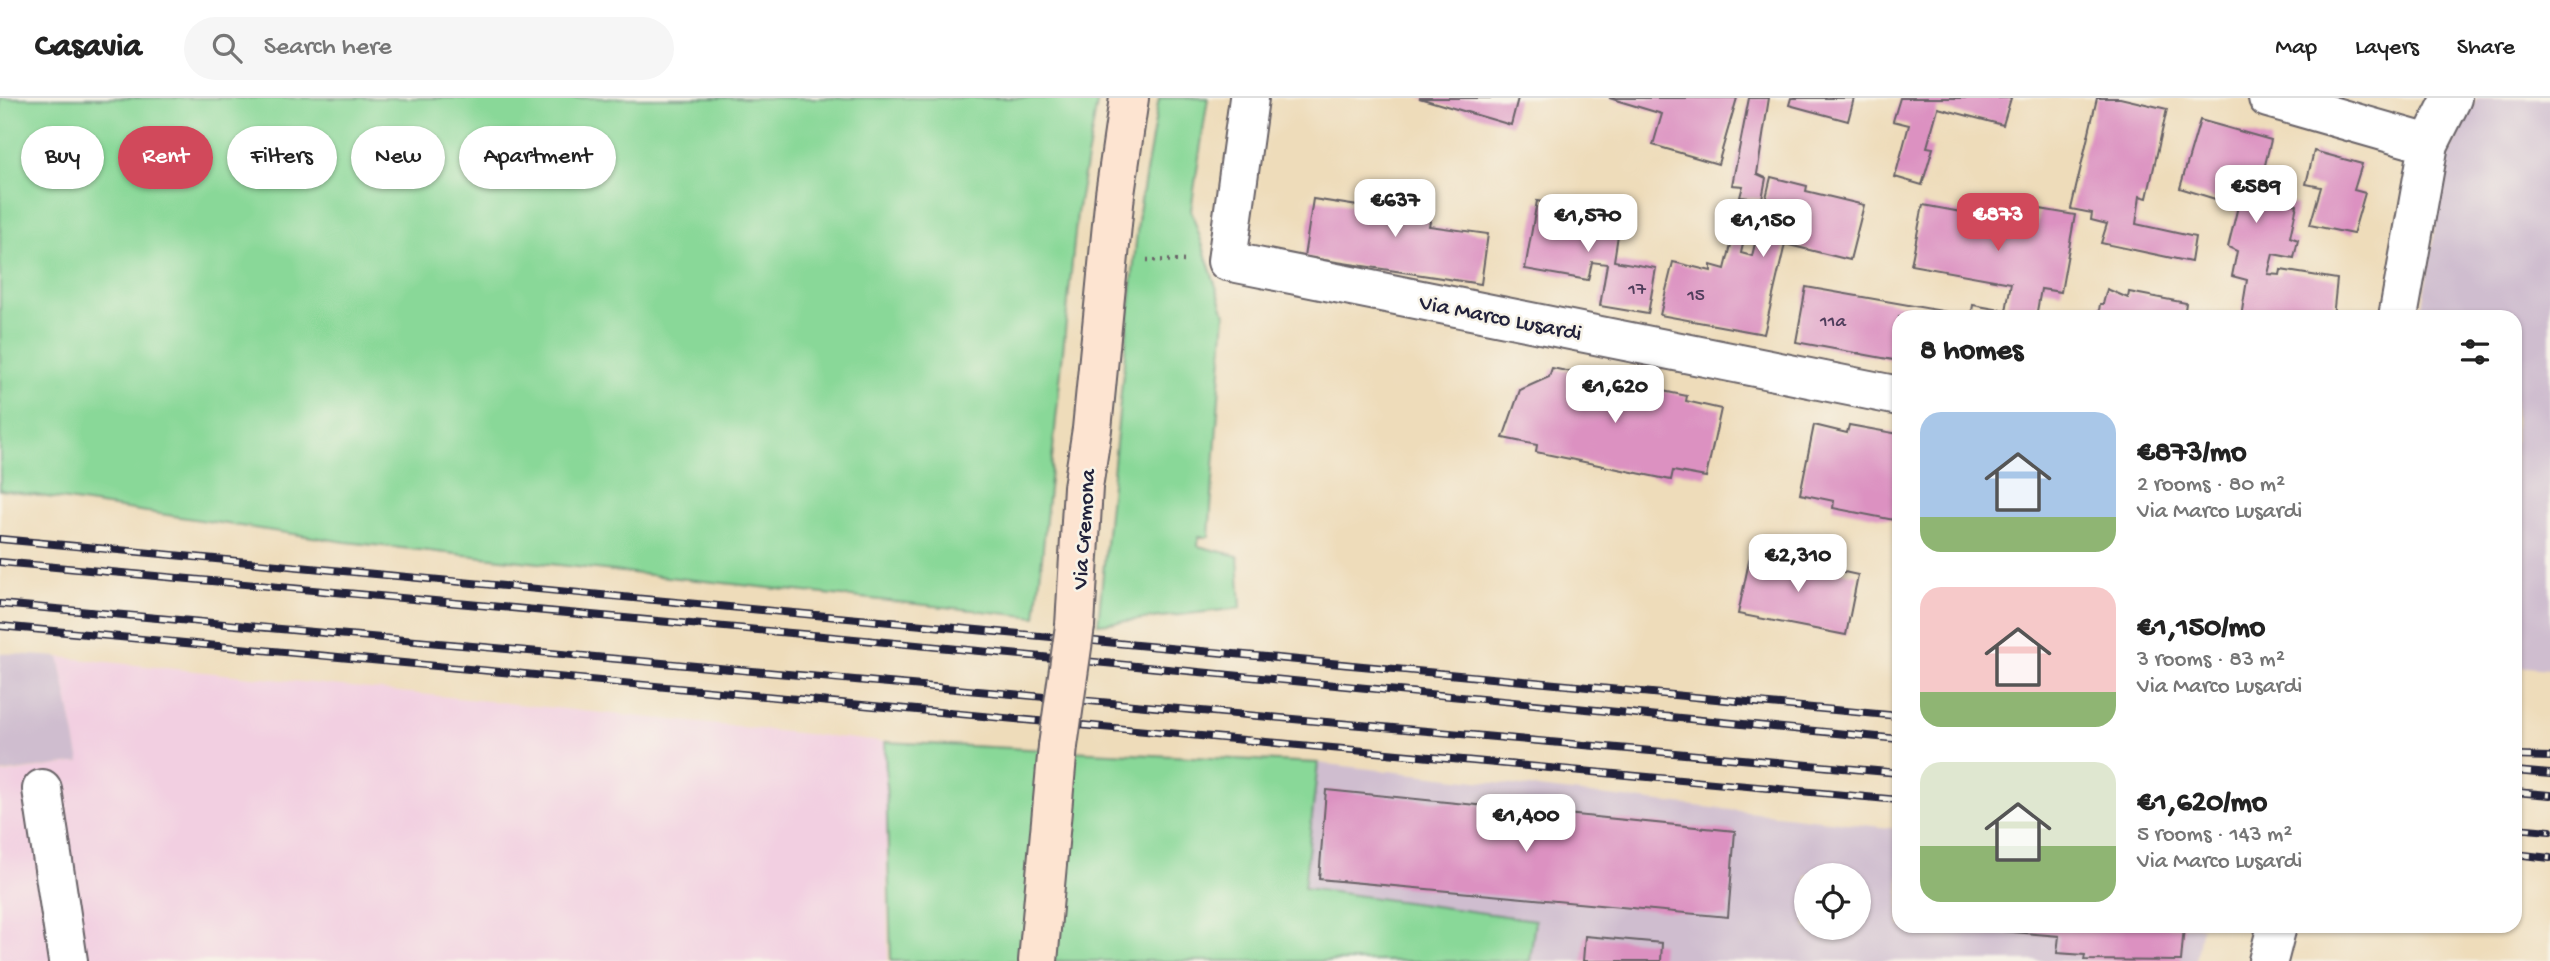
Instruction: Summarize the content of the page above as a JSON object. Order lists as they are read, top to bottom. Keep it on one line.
{"streets":{"main road":["Via Cremona"],"street":["Via Marco Lusardi"]},"house_numbers":["17","15","11a"],"page":{"header":"Casavia","search":"Search here","nav":["Map","Layers","Share"],"chip":["Buy","Rent","Filters","New","Apartment"],"price":["€589","€637","€873","€1,570","€1,150","€1,620","€2,310","€1,400"],"heading":"8 homes","list":[{"name":"€873/mo","note":"2 rooms · 80 m² · Via Marco Lusardi"},{"name":"€1,150/mo","note":"3 rooms · 83 m² · Via Marco Lusardi"},{"name":"€1,620/mo","note":"5 rooms · 143 m² · Via Marco Lusardi"}]}}
